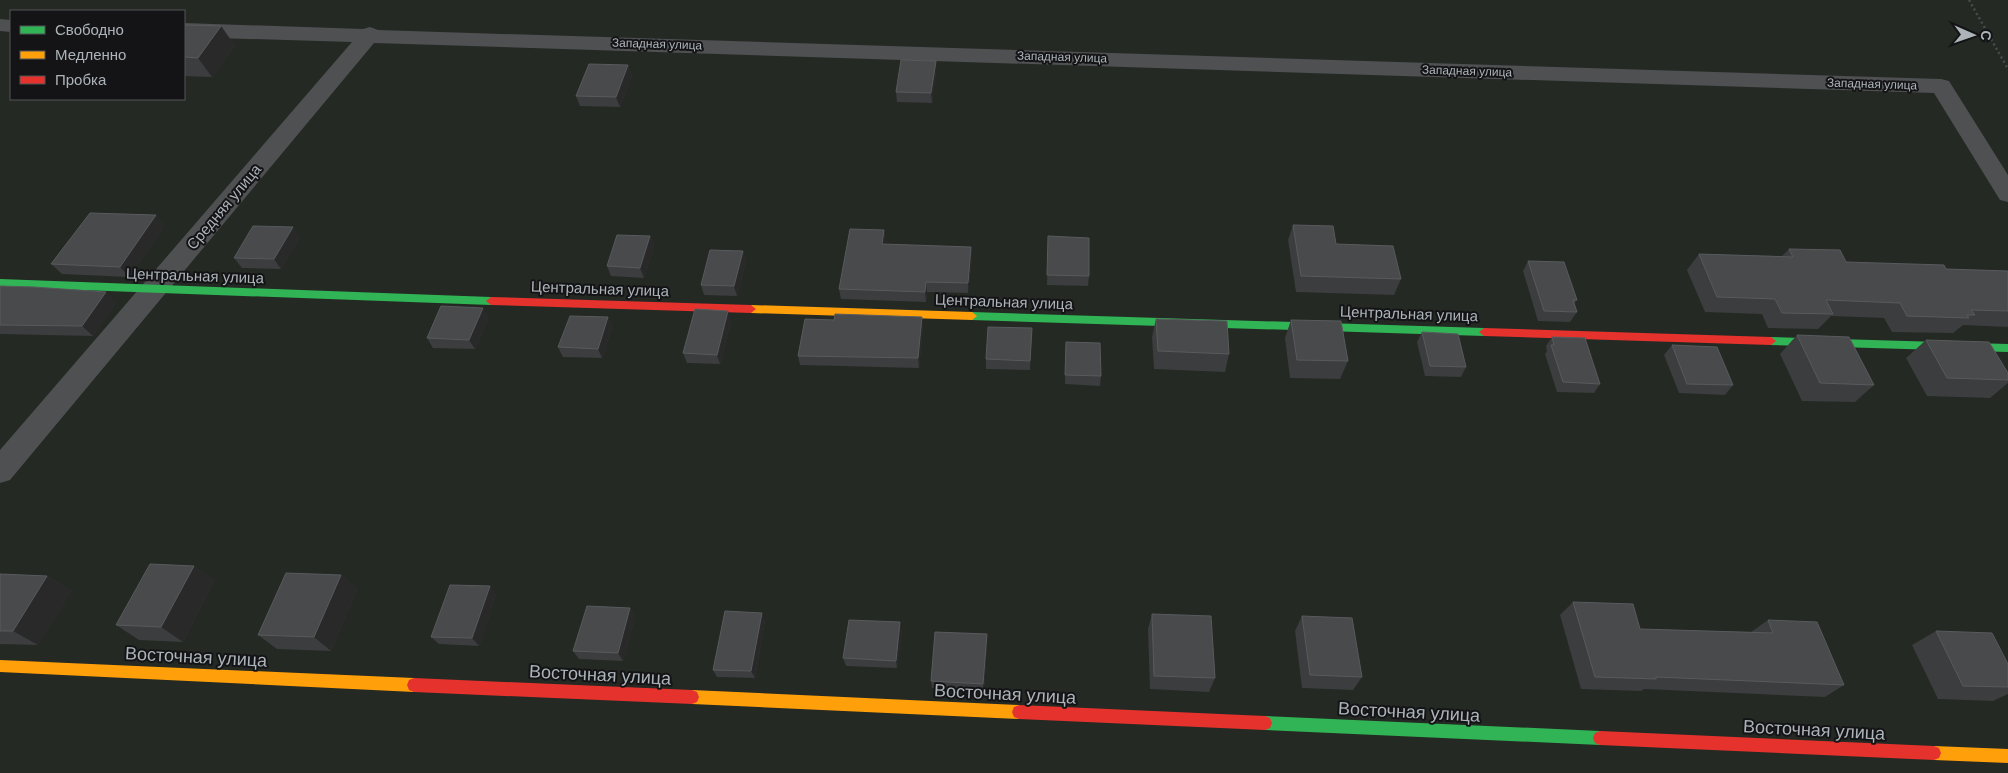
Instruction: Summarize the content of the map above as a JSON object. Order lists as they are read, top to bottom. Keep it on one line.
{"streets":{"street":["Западная улица","Средняя улица","Центральная улица","Восточная улица"]},"crossings":[["Западная улица","Средняя улица"],["Средняя улица","Центральная улица"]],"legend":["Свободно","Медленно","Пробка"],"north":"right"}
